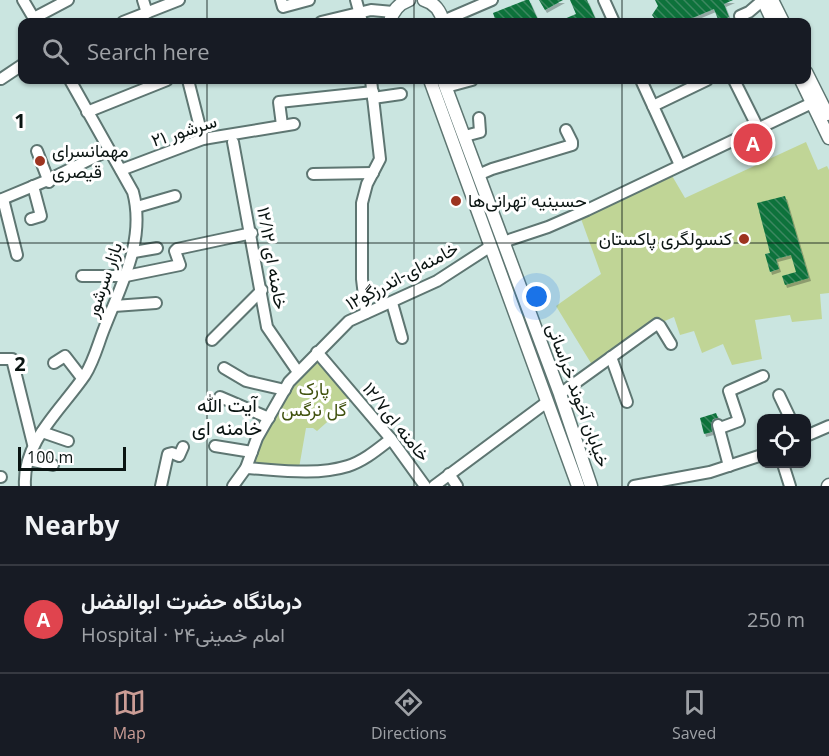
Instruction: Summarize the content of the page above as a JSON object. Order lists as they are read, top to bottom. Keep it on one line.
{"streets":{"main road":["خیابان آخوند خراسانی"],"street":["سرشور ۲۱","خامنه ای ۱۲/۱۲","خامنه‌ای-اندرزگو۱۲","بازار سرشور","خامنه ای۱۲/۷"]},"crossings":[["سرشور ۲۱","بازار سرشور"],["خامنه ای ۱۲/۱۲","خامنه‌ای-اندرزگو۱۲"],["خامنه‌ای-اندرزگو۱۲","خیابان آخوند خراسانی"],["خامنه‌ای-اندرزگو۱۲","خامنه ای۱۲/۷"]],"districts":["آیت الله خامنه ای"],"parks":["پارک گل نرگس"],"places":["مهمانسرای قیصری","حسینیه تهرانی‌ها","کنسولگری پاکستان"],"scale_bar":"100 m","page":{"search":"Search here","pins":"A","scale":"100 m","heading":"Nearby","list":[{"mark":"A","name":"درمانگاه حضرت ابوالفضل","note":"Hospital · امام خمینی۲۴","value":"250 m"}],"nav":["Map","Directions","Saved"]},"grid":{"rows":["1","2"]}}
